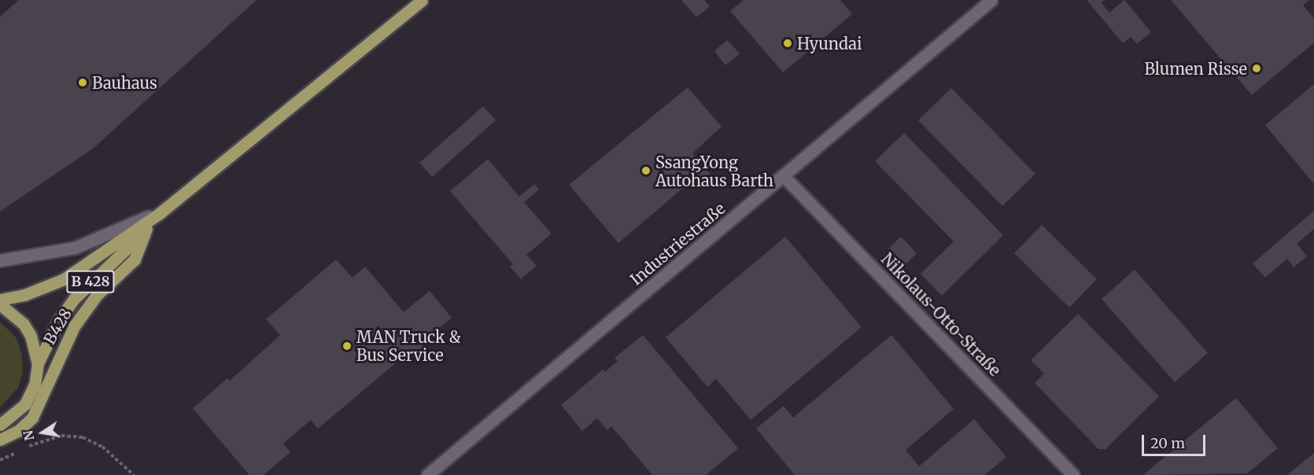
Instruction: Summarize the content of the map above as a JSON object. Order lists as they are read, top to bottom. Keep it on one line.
{"streets":{"main road":["B 428","B428"],"street":["Industriestraße","Nikolaus-Otto-Straße"]},"crossings":[["Industriestraße","Nikolaus-Otto-Straße"],["B 428","B428"]],"places":["Hyundai","Blumen Risse","Bauhaus","SsangYong Autohaus Barth","MAN Truck & Bus Service"],"scale_bar":"20 m","north":"left"}
